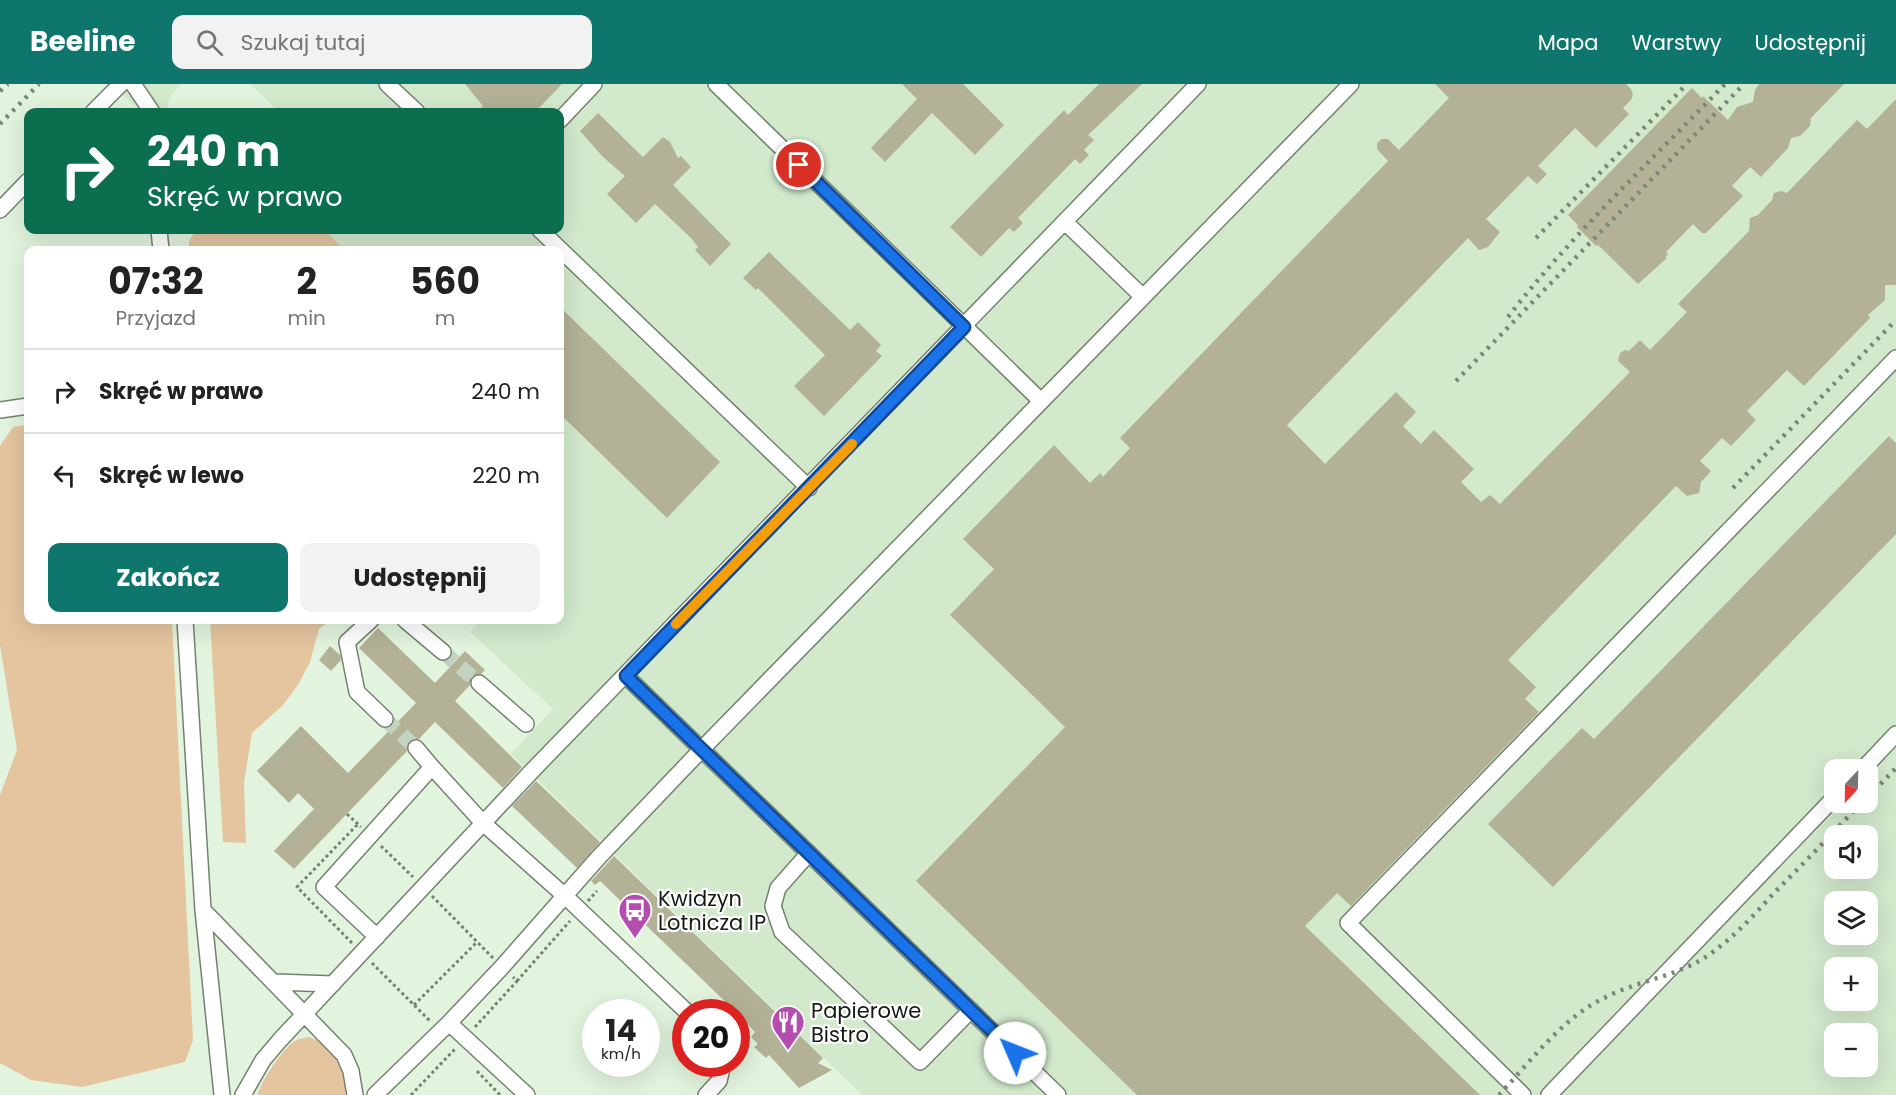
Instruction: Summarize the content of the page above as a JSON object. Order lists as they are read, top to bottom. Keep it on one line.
{"places":{"bus stop":["Kwidzyn Lotnicza IP"],"restaurant":["Papierowe Bistro"]},"north":"bottom","page":{"header":"Beeline","search":"Szukaj tutaj","nav":["Mapa","Warstwy","Udostępnij"],"turn":["240 m","Skręć w prawo"],"eta":["07:32","Przyjazd","2","min","560","m"],"list":[{"name":"Skręć w prawo","value":"240 m"},{"name":"Skręć w lewo","value":"220 m"}],"buttons":["Zakończ","Udostępnij"],"map_buttons":["+","−"],"speed":"14 km/h","limit":"20"}}
